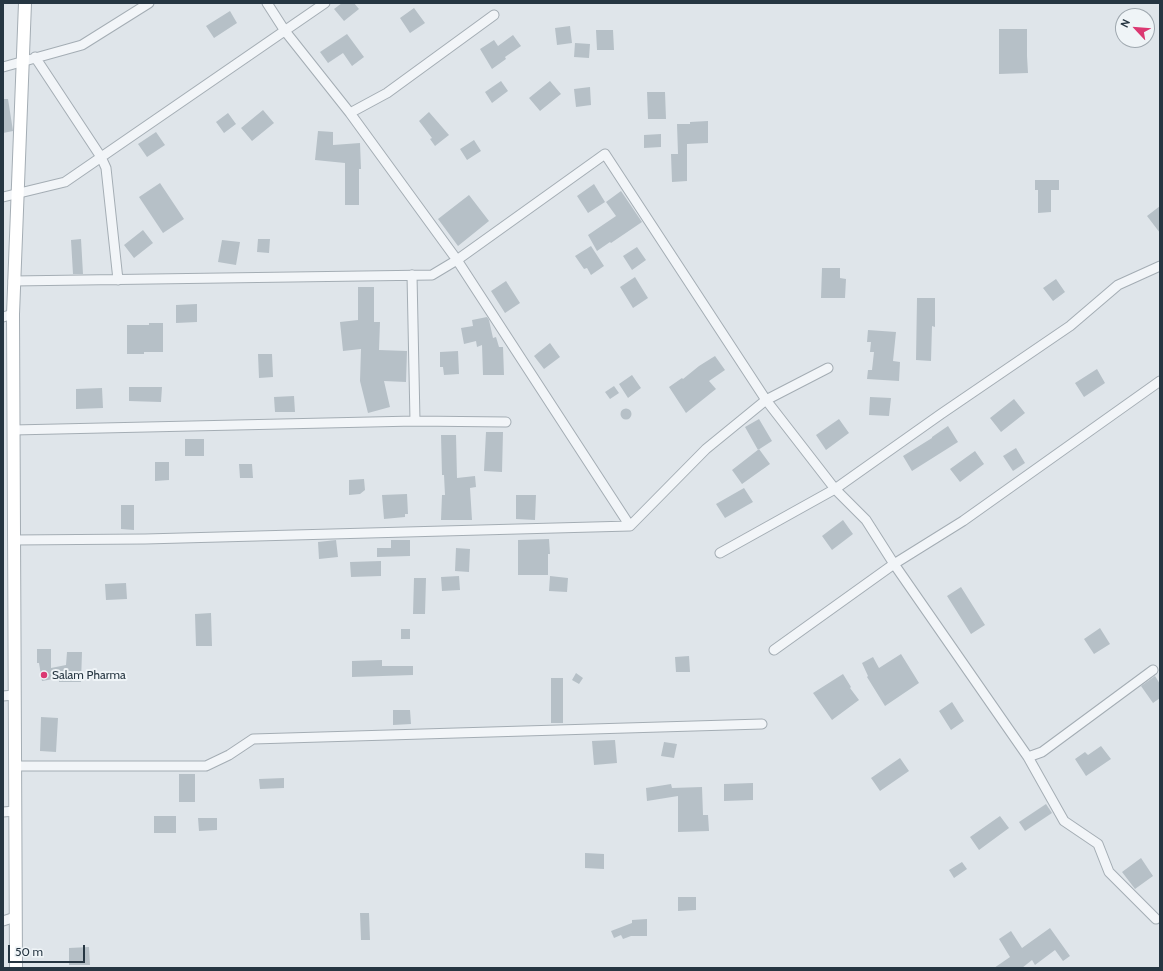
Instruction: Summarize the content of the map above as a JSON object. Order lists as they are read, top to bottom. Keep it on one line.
{"places":["Salam Pharma"],"scale_bar":"50 m","north":"top left"}
